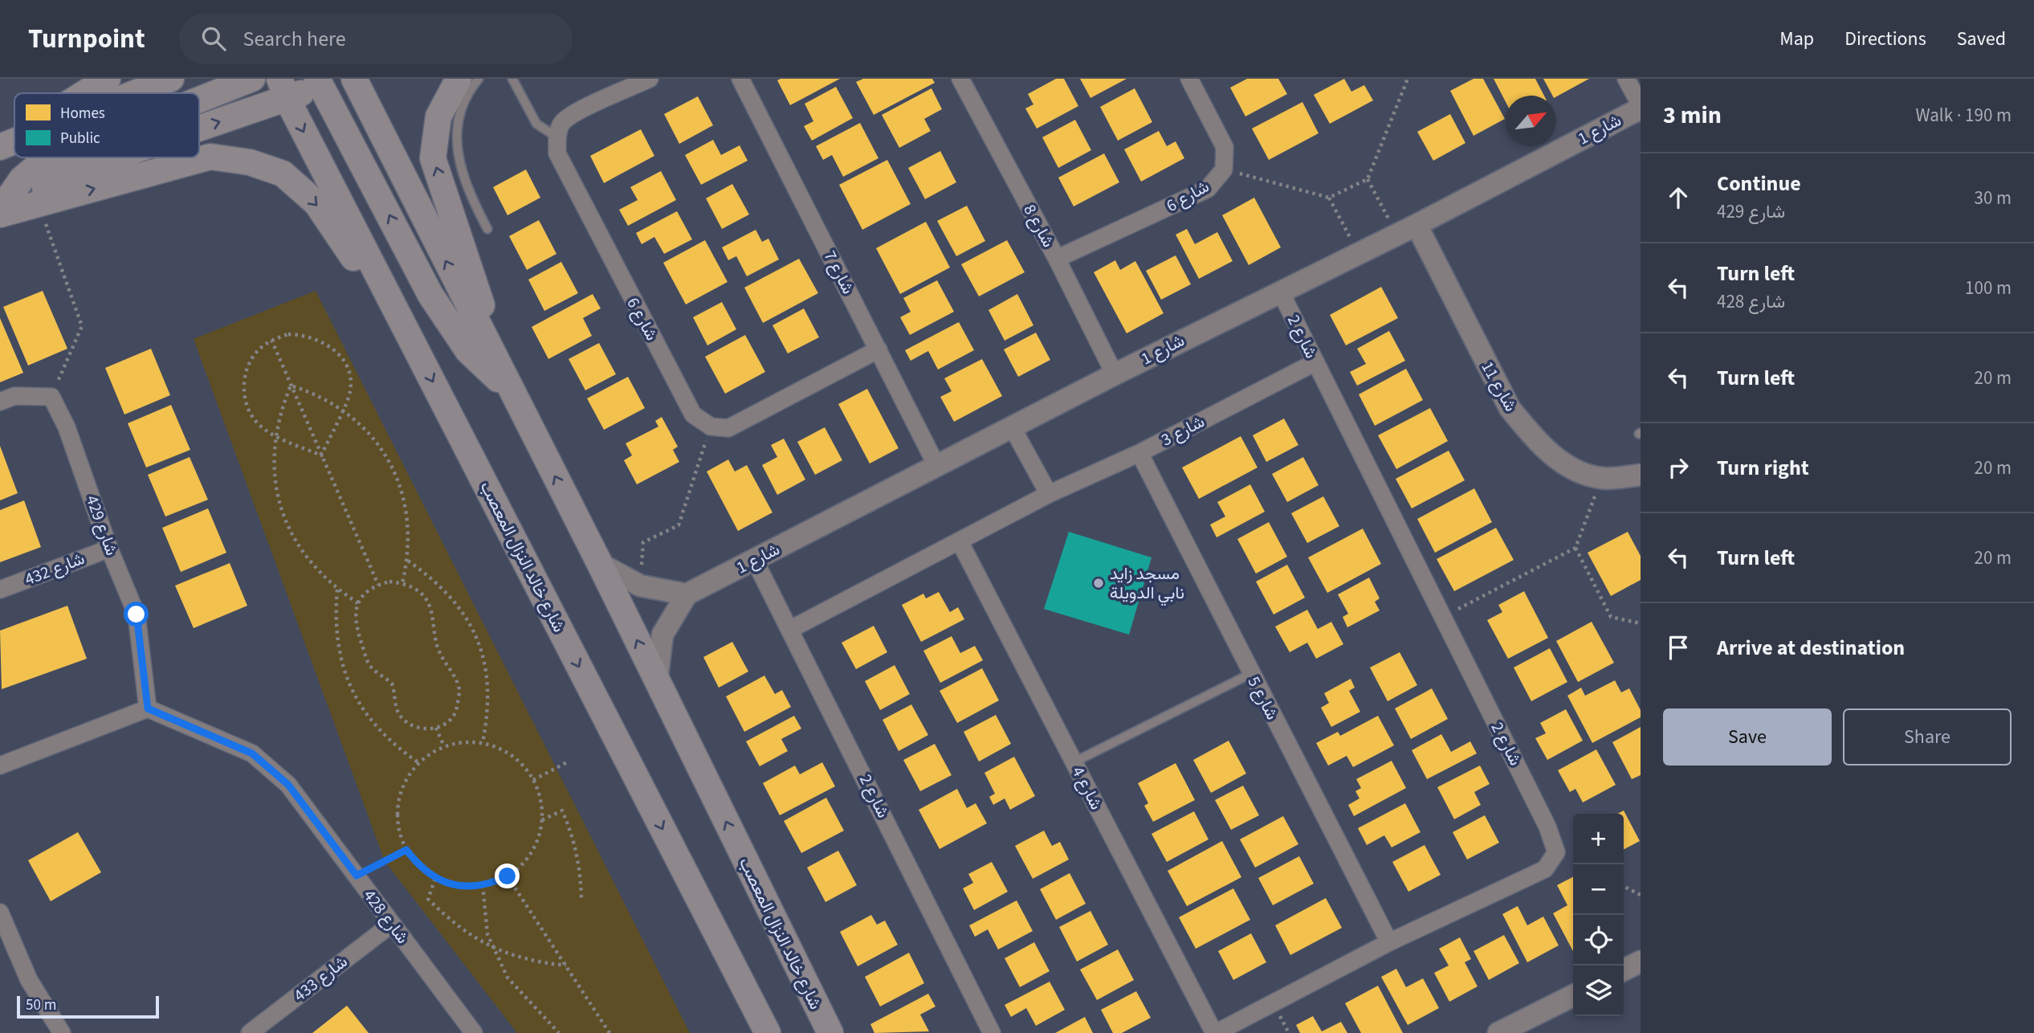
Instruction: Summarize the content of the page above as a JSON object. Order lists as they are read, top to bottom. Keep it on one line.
{"streets":{"main road":["شارع خالد النزال المعصب"],"street":["شارع 1","شارع 6","شارع 8","شارع 7","شارع 2","شارع 11","شارع 3","شارع 429","شارع 432","شارع 5","شارع 4","شارع 428","شارع 433"]},"crossings":[["شارع 1","شارع 8"],["شارع 1","شارع 7"],["شارع 1","شارع 2"],["شارع 1","شارع 11"],["شارع 6","شارع 8"],["شارع 2","شارع 3"],["شارع 2","شارع 5"],["شارع 2","شارع 4"],["شارع 3","شارع 5"],["شارع 3","شارع 4"],["شارع 429","شارع 432"],["شارع 429","شارع 428"],["شارع 428","شارع 433"]],"places":["مسجد زايد نابي الدويلة"],"legend":["Homes","Public"],"scale_bar":"50 m","north":"top right","page":{"header":"Turnpoint","search":"Search here","nav":["Map","Directions","Saved"],"heading":["3 min","Walk · 190 m"],"list":[["Continue","شارع 429","30 m"],["Turn left","شارع 428","100 m"],["Turn left","20 m"],["Turn right","20 m"],["Turn left","20 m"],"Arrive at destination"],"buttons":["Save","Share"],"map_buttons":["+","−"],"scale":"50 m"}}
